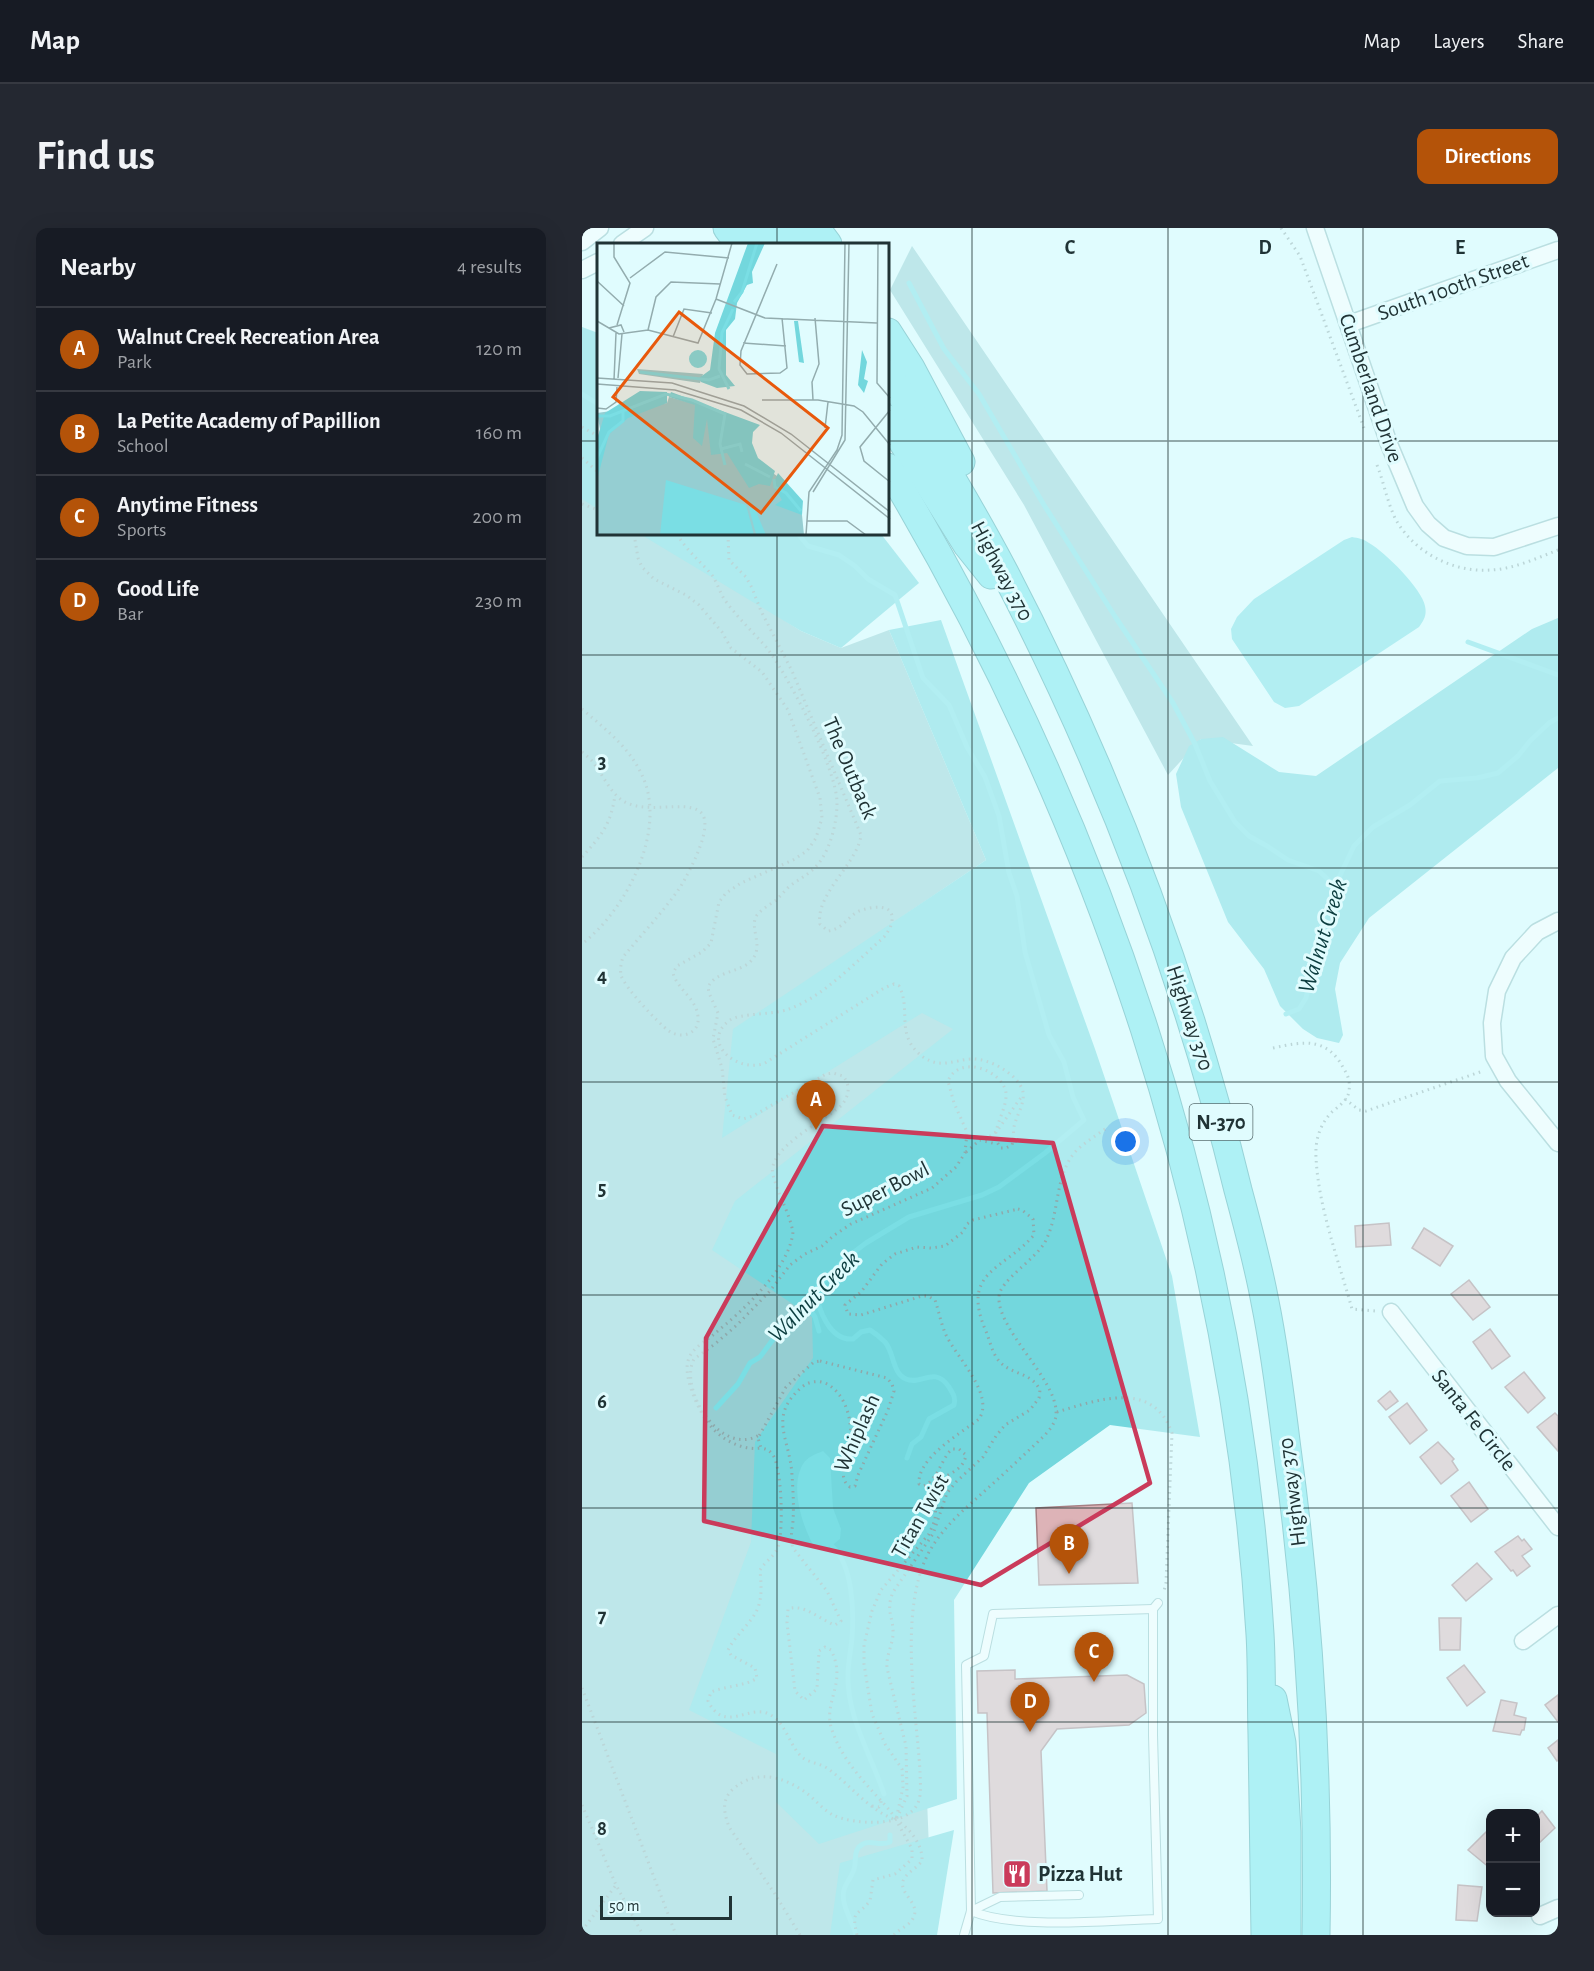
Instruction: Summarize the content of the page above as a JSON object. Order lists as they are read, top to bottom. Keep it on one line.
{"streets":{"highway":["Highway 370","N-370"],"street":["South 100th Street","Cumberland Drive","Santa Fe Circle"],"path":["The Outback","Super Bowl","Whiplash","Titan Twist"]},"crossings":[["South 100th Street","Cumberland Drive"],["The Outback","Super Bowl"],["Super Bowl","Whiplash"],["Whiplash","Titan Twist"]],"water":["Walnut Creek"],"places":{"restaurant":["Pizza Hut"]},"scale_bar":"50 m","page":{"header":"Map","nav":["Map","Layers","Share"],"buttons":"Directions","title":"Find us","heading":["Nearby","4 results"],"list":[{"mark":"A","name":"Walnut Creek Recreation Area","note":"Park","value":"120 m"},{"mark":"B","name":"La Petite Academy of Papillion","note":"School","value":"160 m"},{"mark":"C","name":"Anytime Fitness","note":"Sports","value":"200 m"},{"mark":"D","name":"Good Life","note":"Bar","value":"230 m"}],"pins":["A","B","C","D"],"map_buttons":["+","−"],"scale":"50 m"},"grid":{"columns":["C","D","E"],"rows":["3","4","5","6","7","8"]}}
